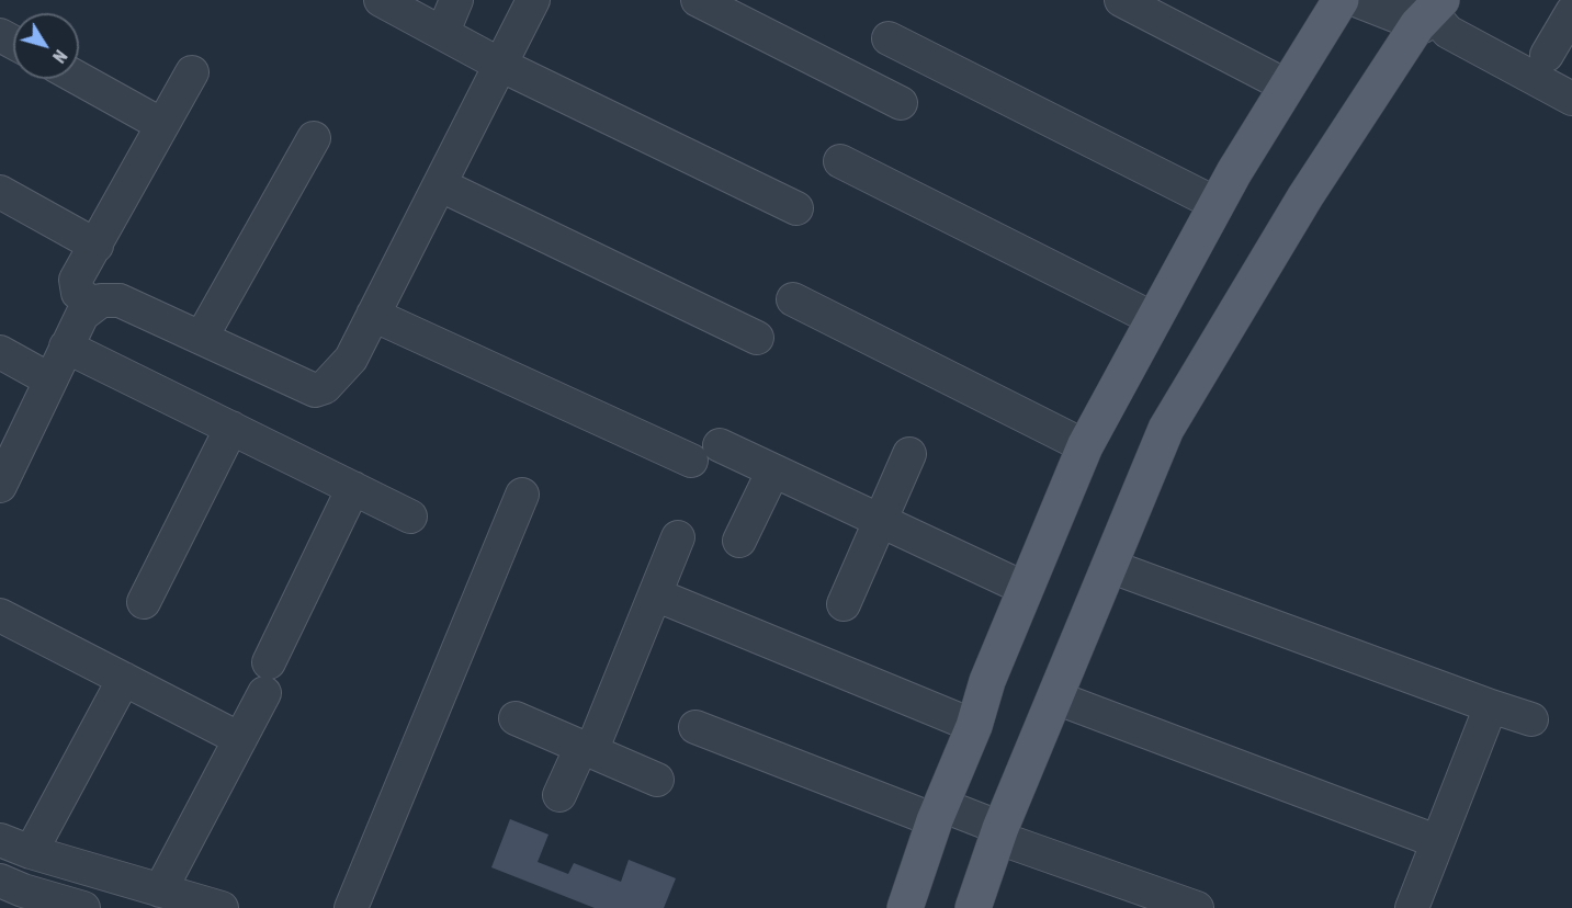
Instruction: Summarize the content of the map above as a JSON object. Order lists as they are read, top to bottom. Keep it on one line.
{"north":"bottom right"}
